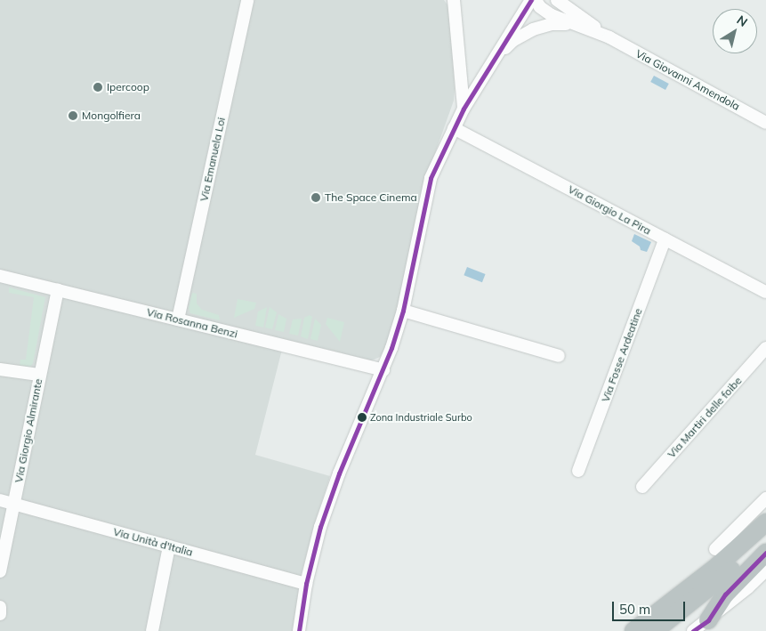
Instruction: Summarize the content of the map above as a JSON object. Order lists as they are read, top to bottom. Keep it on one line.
{"streets":{"street":["Via Giovanni Amendola","Via Emanuela Loi","Via Giorgio La Pira","Via Rosanna Benzi","Via Fosse Ardeatine","Via Martiri delle foibe","Via Giorgio Almirante","Via Unità d'Italia"]},"crossings":[["Via Emanuela Loi","Via Rosanna Benzi"],["Via Giorgio La Pira","Via Fosse Ardeatine"],["Via Rosanna Benzi","Via Giorgio Almirante"],["Via Giorgio Almirante","Via Unità d'Italia"]],"places":["Ipercoop","Mongolfiera","The Space Cinema","Zona Industriale Surbo"],"scale_bar":"50 m","north":"top right"}
